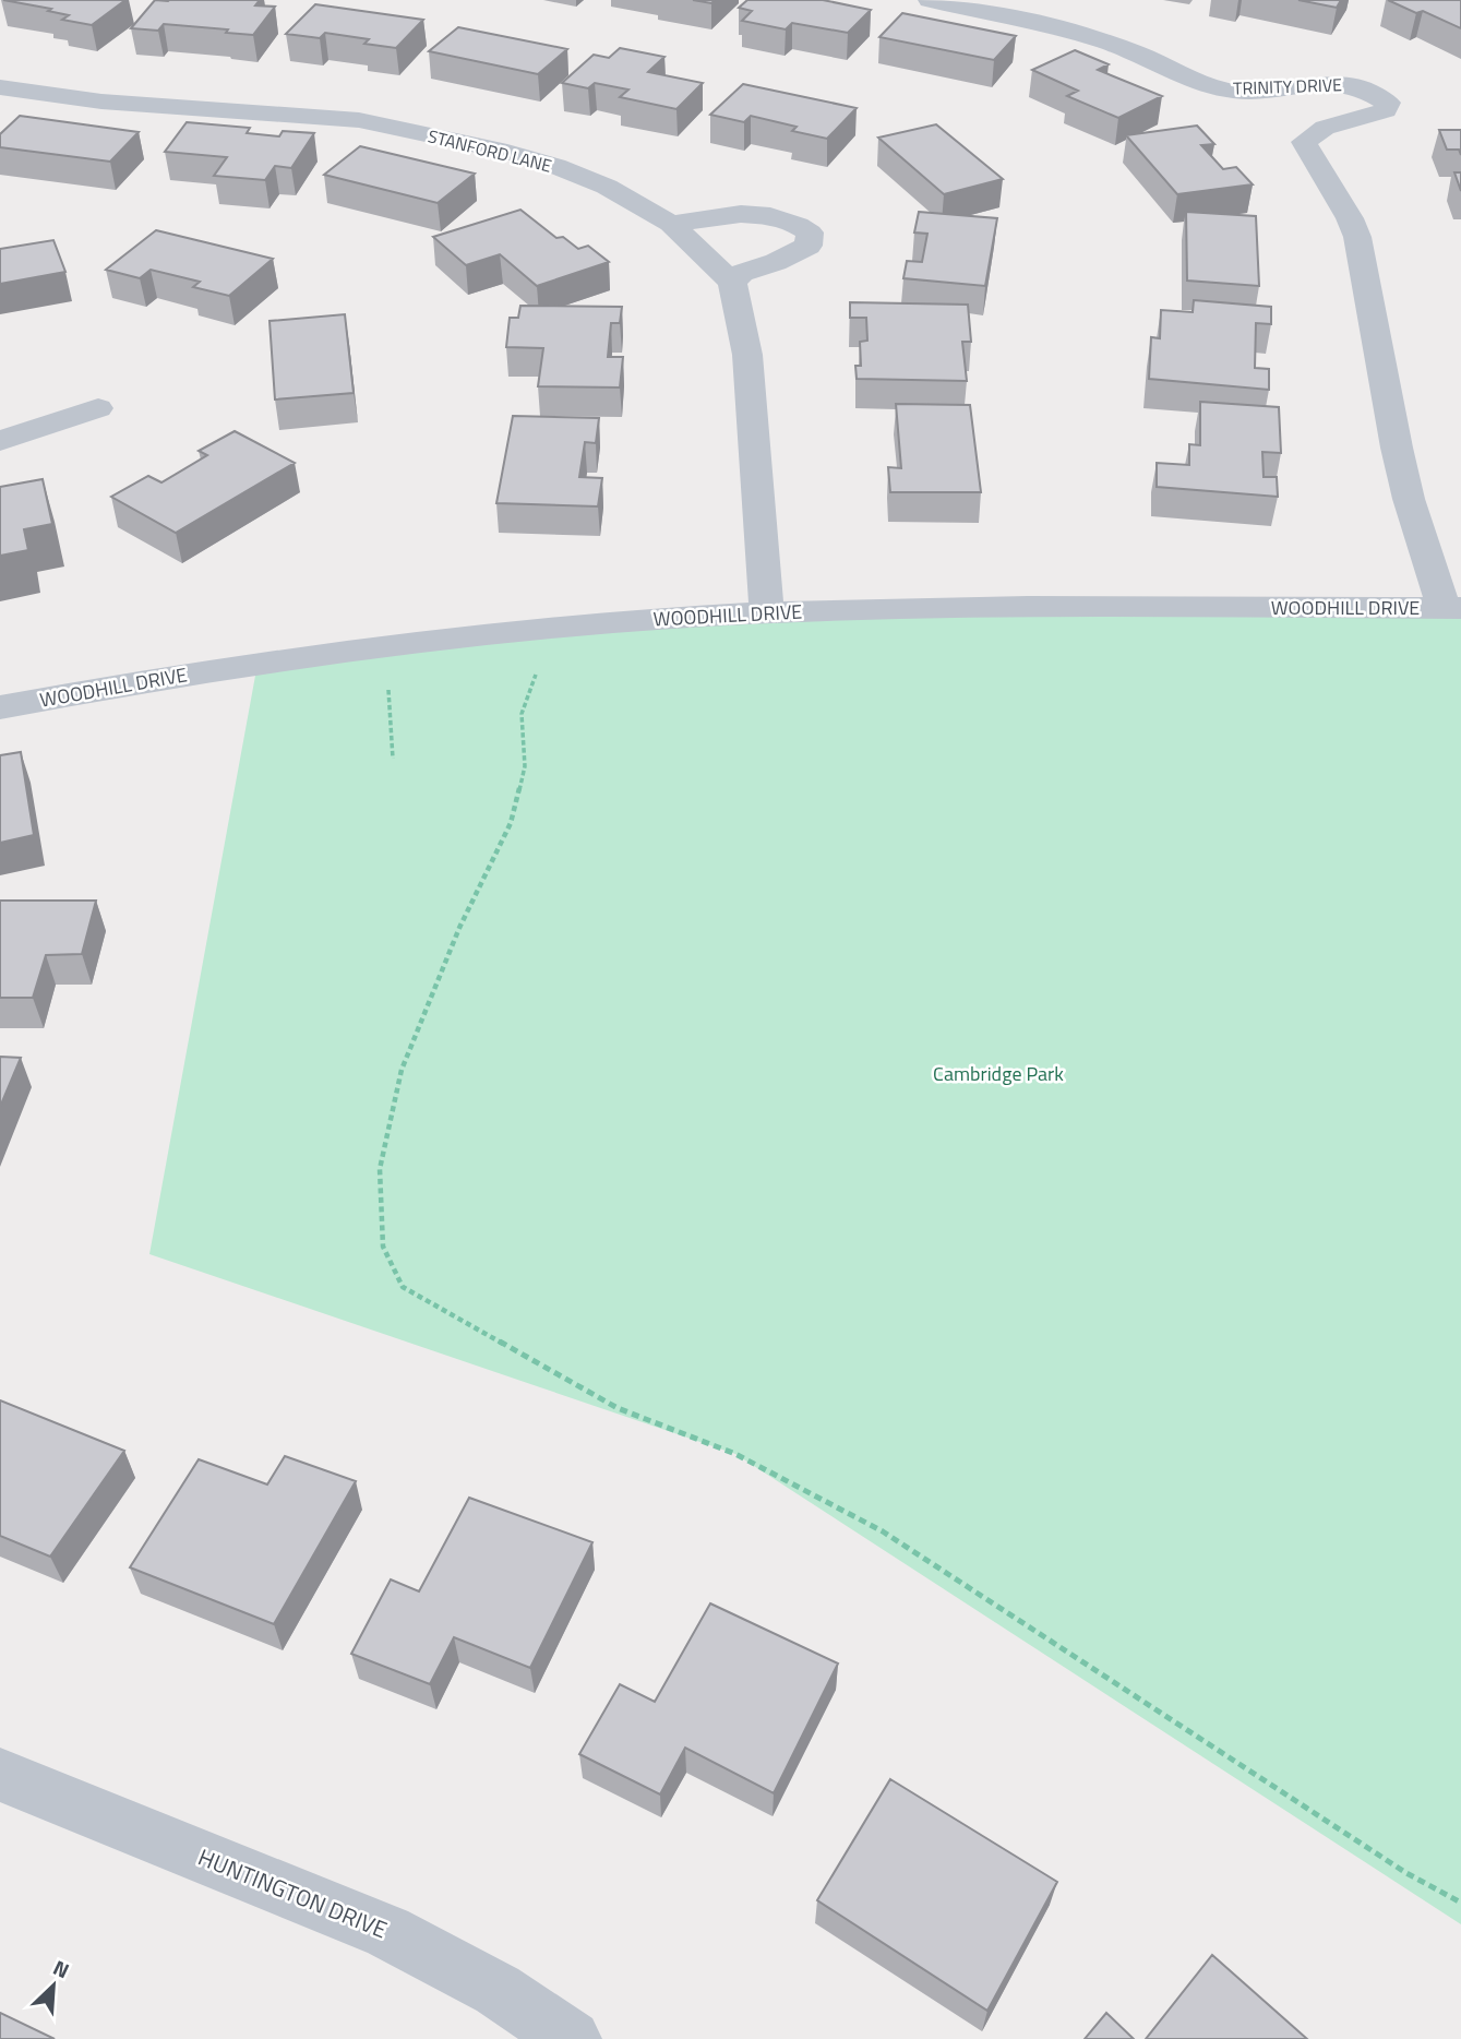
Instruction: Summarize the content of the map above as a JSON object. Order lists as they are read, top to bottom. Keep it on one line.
{"streets":{"street":["TRINITY DRIVE","STANFORD LANE","WOODHILL DRIVE","HUNTINGTON DRIVE"]},"parks":["Cambridge Park"],"north":"top right"}
